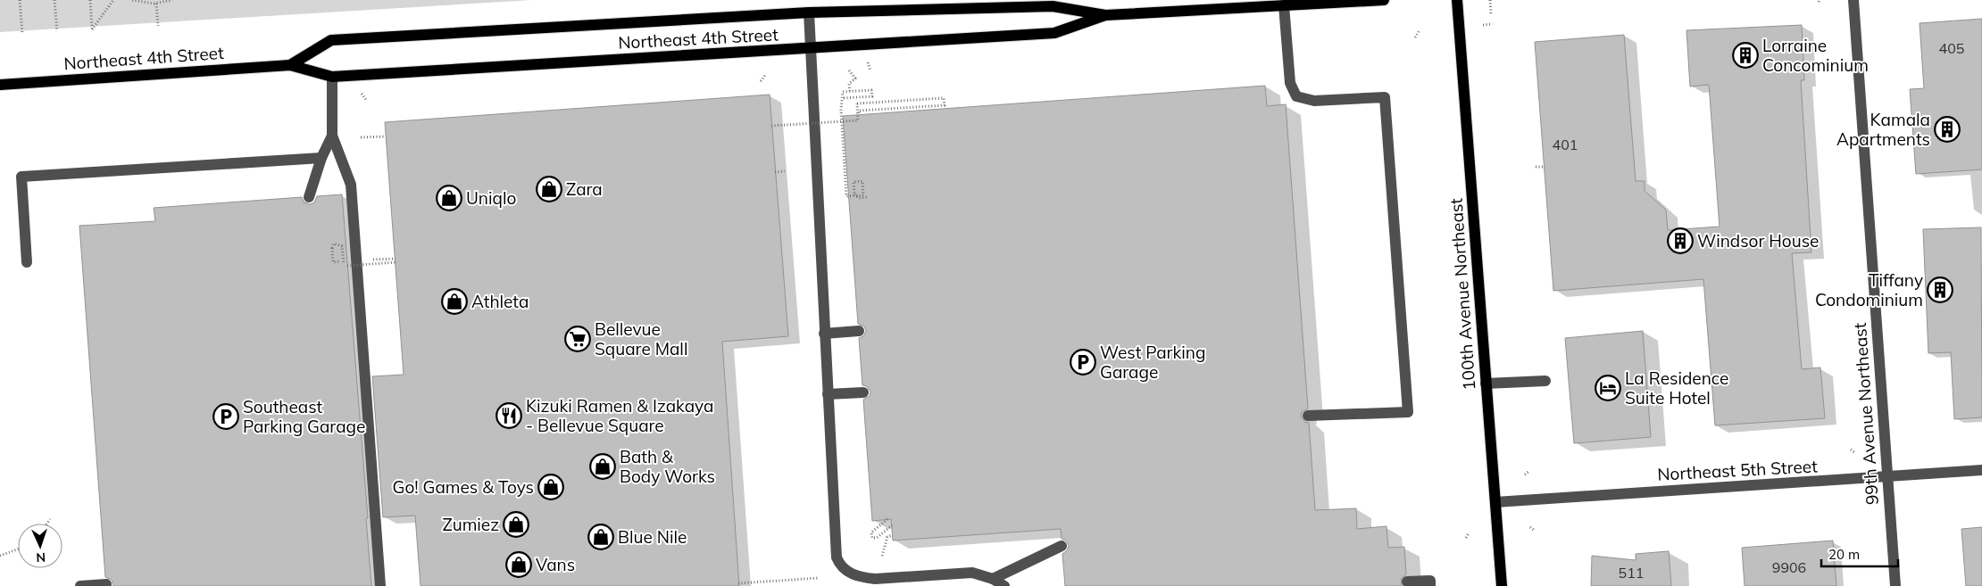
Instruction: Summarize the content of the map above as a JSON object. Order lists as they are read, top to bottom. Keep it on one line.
{"streets":{"main road":["Northeast 4th Street","100th Avenue Northeast"],"street":["99th Avenue Northeast","Northeast 5th Street"]},"crossings":[["100th Avenue Northeast","Northeast 5th Street"],["99th Avenue Northeast","Northeast 5th Street"]],"places":{"building":["Lorraine Concominium","Kamala Apartments","Windsor House","Tiffany Condominium"],"shop":["Zara","Uniqlo","Athleta","Bath & Body Works","Go! Games & Toys","Zumiez","Blue Nile","Vans"],"supermarket":["Bellevue Square Mall"],"parking":["West Parking Garage","Southeast Parking Garage"],"hotel":["La Residence Suite Hotel"],"restaurant":["Kizuki Ramen & Izakaya - Bellevue Square"]},"house_numbers":["405","401","9906","511"],"scale_bar":"20 m","north":"bottom"}
